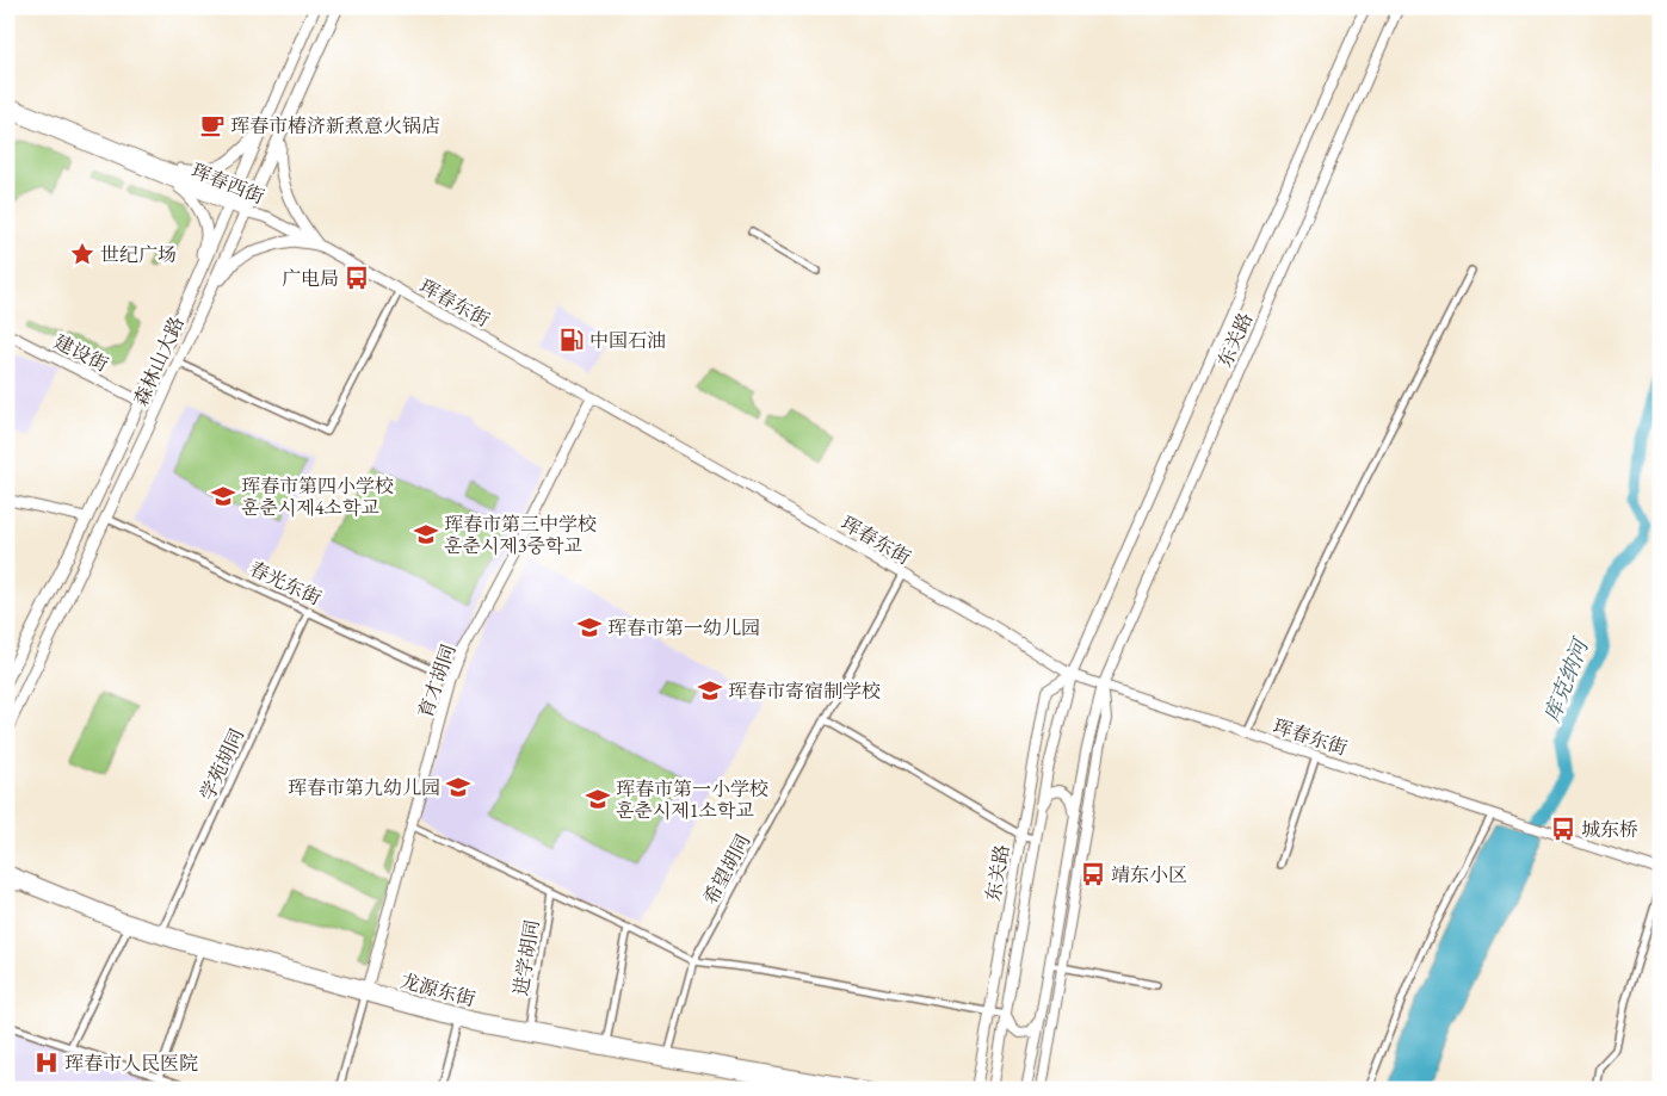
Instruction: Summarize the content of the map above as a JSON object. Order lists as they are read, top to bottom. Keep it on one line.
{"streets":{"main road":["珲春西街","珲春东街","东关路","建设街","森林山大路","育才胡同","龙源东街"],"street":["春光东街","学苑胡同","希望胡同","进学胡同"]},"crossings":[["珲春西街","珲春东街"],["珲春西街","森林山大路"],["珲春东街","东关路"],["珲春东街","育才胡同"],["珲春东街","希望胡同"],["建设街","森林山大路"],["森林山大路","春光东街"],["春光东街","育才胡同"],["春光东街","学苑胡同"],["育才胡同","龙源东街"],["学苑胡同","龙源东街"],["希望胡同","龙源东街"],["进学胡同","龙源东街"]],"water":["库克纳河"],"places":{"cafe":["珲春市椿济新煮意火锅店"],"place":["世纪广场"],"bus stop":["广电局","城东桥","靖东小区"],"fuel station":["中国石油"],"school or university":["珲春市第四小学校 훈춘시제4소학교","珲春市第三中学校 훈춘시제3중학교","珲春市第一幼儿园","珲春市寄宿制学校","珲春市第九幼儿园","珲春市第一小学校 훈춘시제1소학교"],"hospital":["珲春市人民医院"]}}
